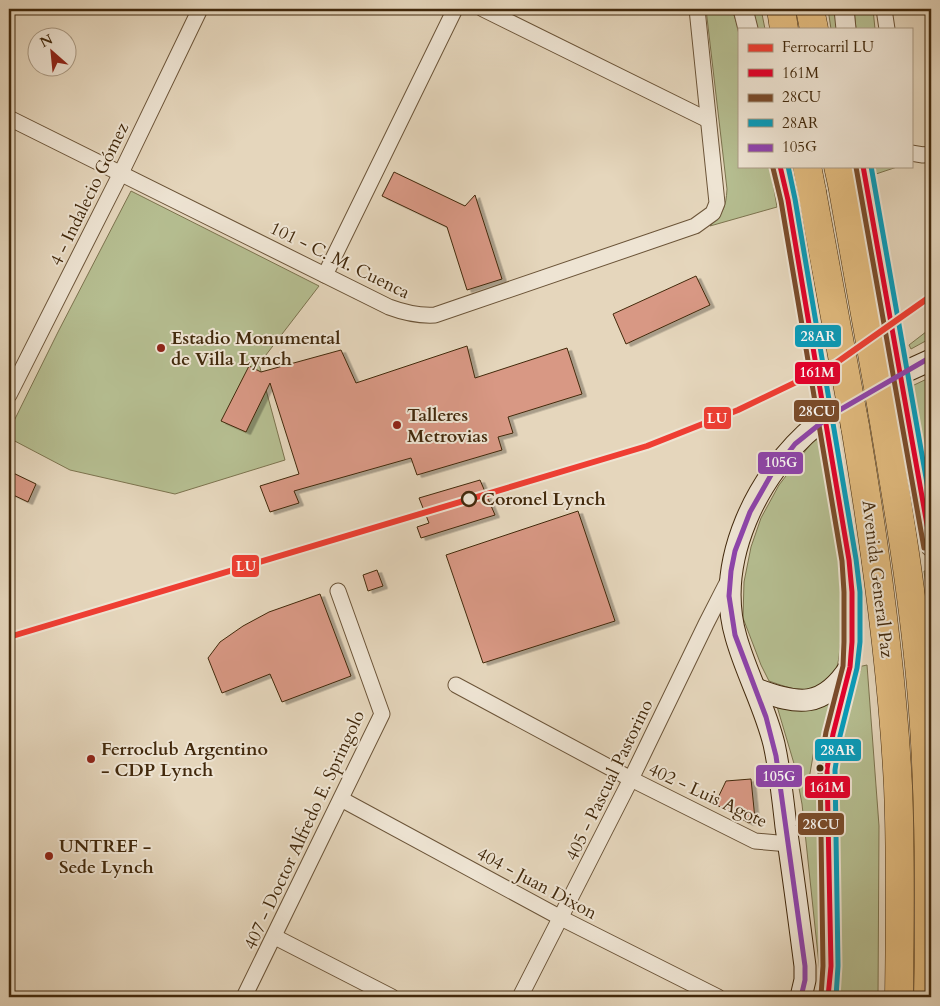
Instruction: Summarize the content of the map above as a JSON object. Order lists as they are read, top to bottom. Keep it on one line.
{"streets":{"highway":["Avenida General Paz"],"street":["4 - Indalecio Gómez","101 - C. M. Cuenca","405 - Pascual Pastorino","402 - Luis Agote","407 - Doctor Alfredo E. Springolo","404 - Juan Dixon"]},"crossings":[["4 - Indalecio Gómez","101 - C. M. Cuenca"],["405 - Pascual Pastorino","402 - Luis Agote"],["405 - Pascual Pastorino","404 - Juan Dixon"],["407 - Doctor Alfredo E. Springolo","404 - Juan Dixon"]],"places":["Estadio Monumental de Villa Lynch","Talleres Metrovias","Coronel Lynch","Ferroclub Argentino - CDP Lynch","UNTREF - Sede Lynch"],"lines":["transit line 161M","transit line 28CU","transit line 28AR","rail line LU","transit line 105G"],"legend":["Ferrocarril LU","161M","28CU","28AR","105G"],"north":"top left"}
